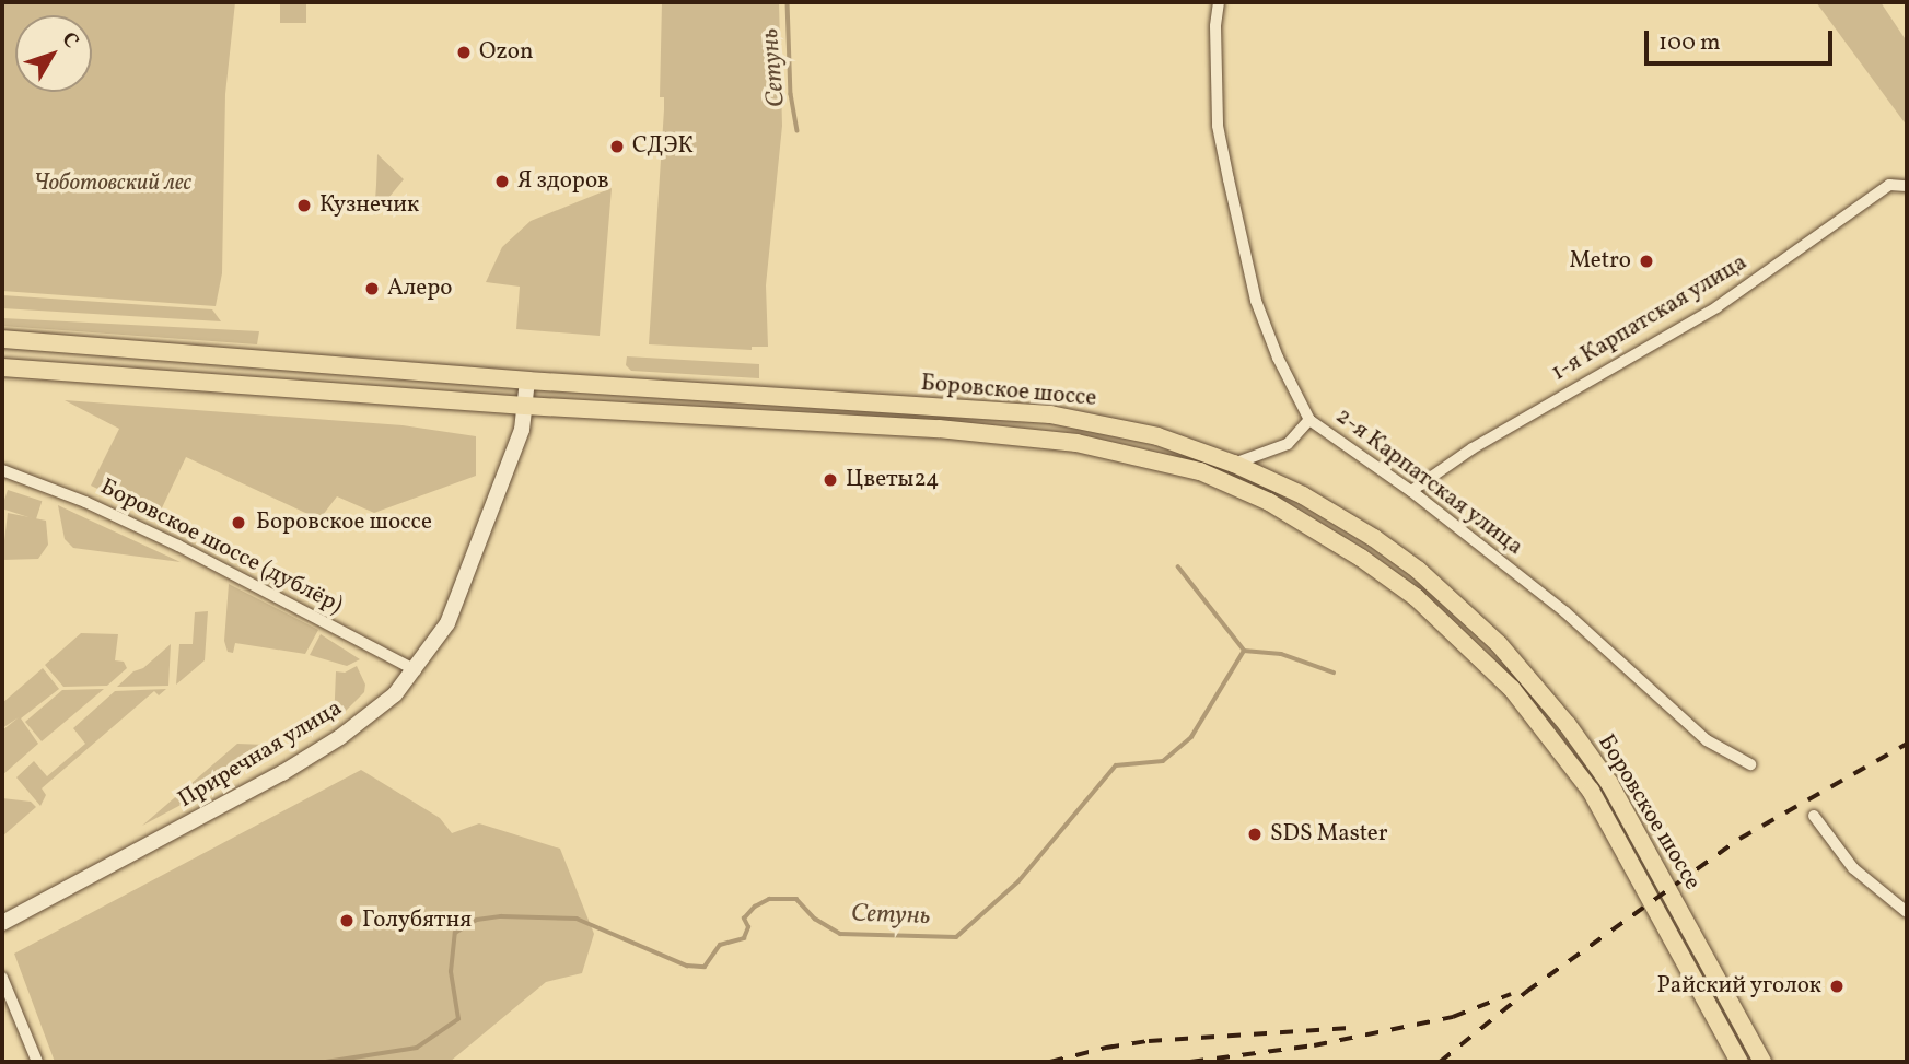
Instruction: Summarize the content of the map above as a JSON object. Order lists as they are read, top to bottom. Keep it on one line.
{"streets":{"main road":["Боровское шоссе"],"street":["1-я Карпатская улица","2-я Карпатская улица","Боровское шоссе (дублёр)","Приречная улица"]},"crossings":[["1-я Карпатская улица","2-я Карпатская улица"],["Боровское шоссе","Приречная улица"],["Боровское шоссе (дублёр)","Приречная улица"]],"water":["Сетунь"],"parks":["Чоботовский лес"],"places":["Ozon","СДЭК","Я здоров","Кузнечик","Metro","Алеро","Цветы24","Боровское шоссе","SDS Master","Голубятня","Райский уголок"],"scale_bar":"100 m","north":"top right"}
